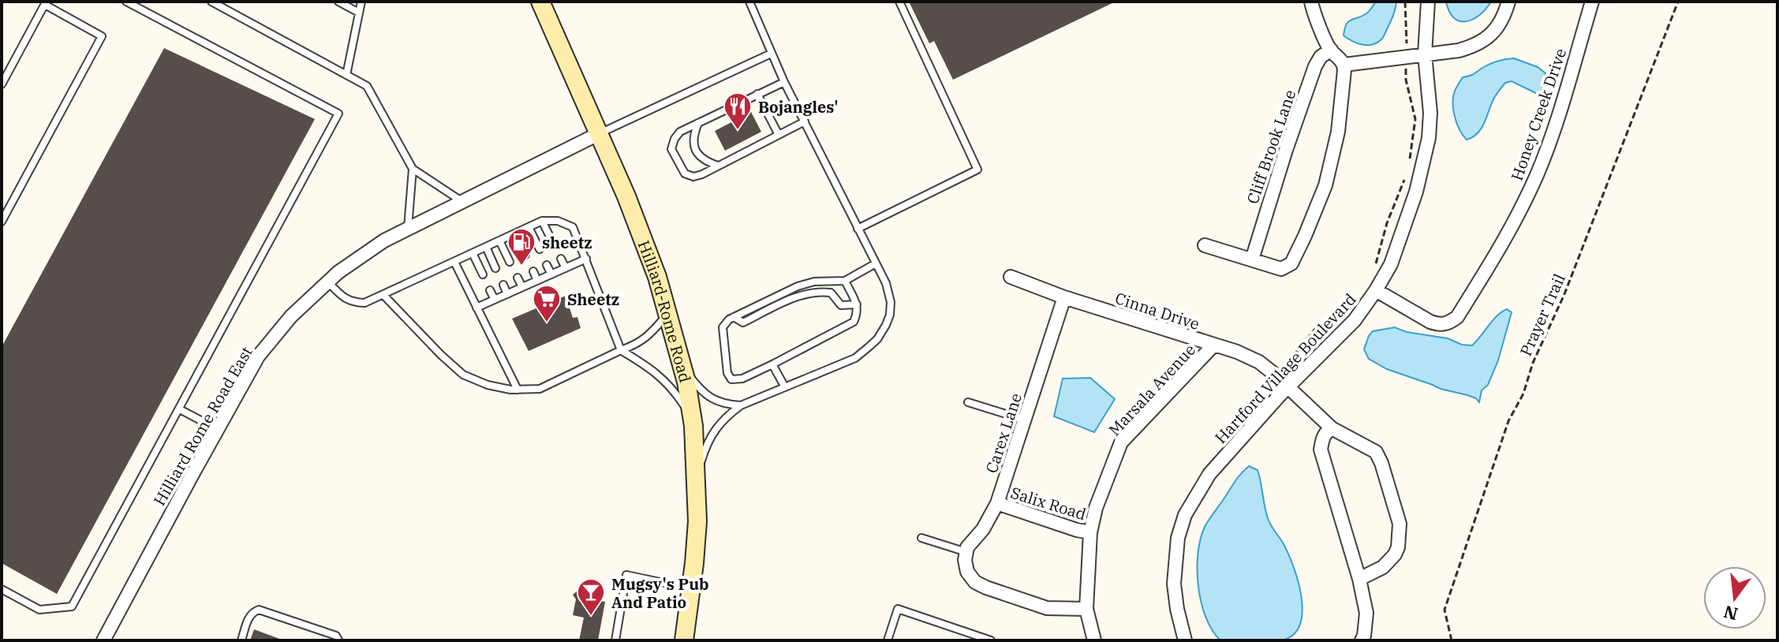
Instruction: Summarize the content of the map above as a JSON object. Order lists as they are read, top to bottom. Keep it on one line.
{"streets":{"main road":["Hilliard-Rome Road"],"street":["Honey Creek Drive","Cliff Brook Lane","Cinna Drive","Hartford Village Boulevard","Marsala Avenue","Hilliard Rome Road East","Carex Lane","Salix Road"],"path":["Prayer Trail"]},"crossings":[["Honey Creek Drive","Hartford Village Boulevard"],["Cinna Drive","Hartford Village Boulevard"],["Cinna Drive","Marsala Avenue"],["Cinna Drive","Carex Lane"],["Hilliard-Rome Road","Hilliard Rome Road East"],["Marsala Avenue","Salix Road"],["Carex Lane","Salix Road"]],"places":{"restaurant":["Bojangles'"],"fuel station":["sheetz"],"supermarket":["Sheetz"],"bar":["Mugsy's Pub And Patio"]},"north":"bottom"}
